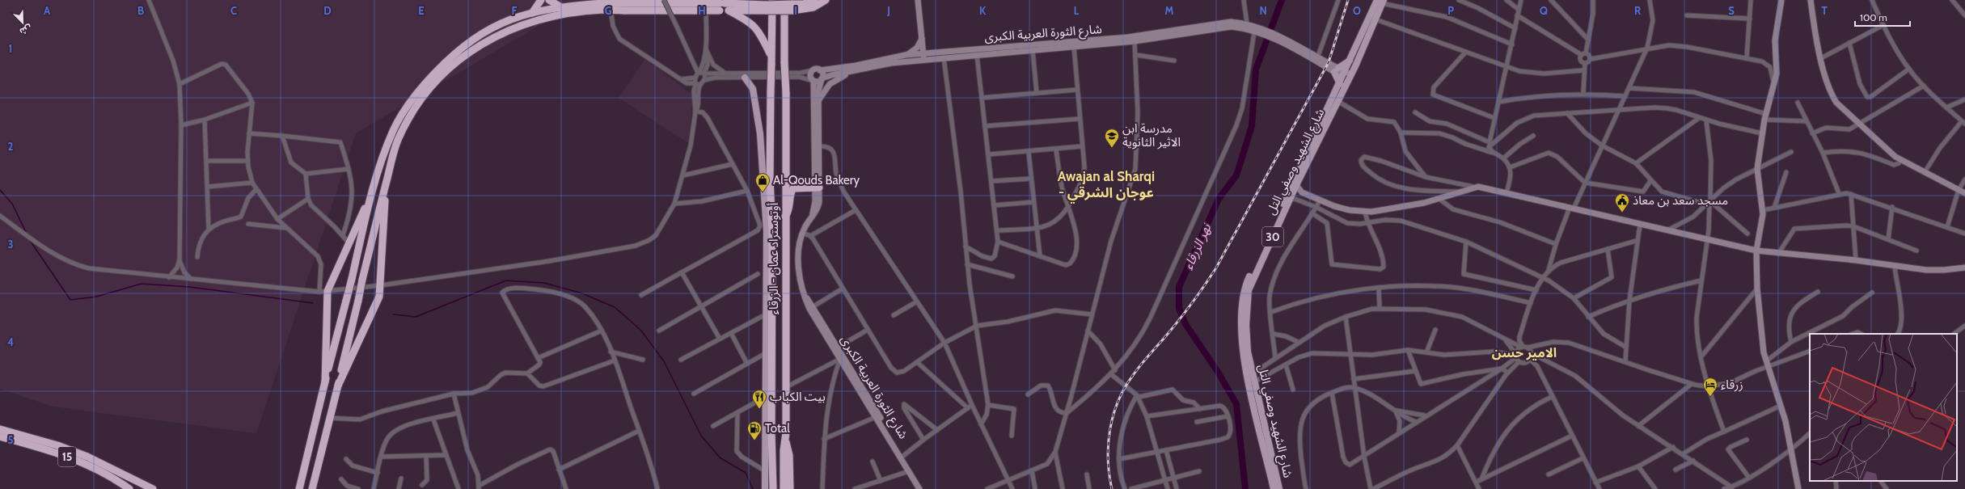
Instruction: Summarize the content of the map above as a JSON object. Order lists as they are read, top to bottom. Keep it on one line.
{"streets":{"highway":["أوتوستراد عمان - الزرقاء","15"],"main road":["شارع الثورة العربية الكبرى","شارع الشهيد وصفي التل","30"]},"districts":["Awajan al Sharqi - عوجان الشرقي","الامير حسن"],"water":["نهر الزرقاء"],"places":{"school or university":["مدرسة ابن الاثير الثانوية"],"shop":["Al-Qouds Bakery"],"public building":["مسجد سعد بن معاذ"],"hotel":["زرقاء"],"restaurant":["بيت الكباب"],"fuel station":["Total"]},"scale_bar":"100 m","north":"bottom right","grid":{"columns":["A","B","C","D","E","F","G","H","I","J","K","L","M","N","O","P","Q","R","S","T"],"rows":["1","2","3","4","5"]}}
